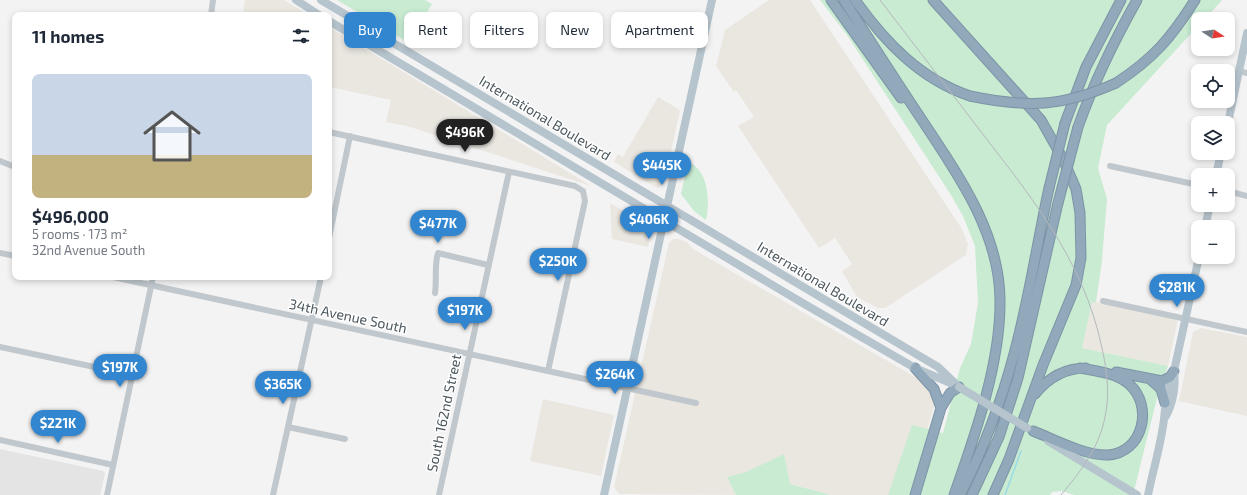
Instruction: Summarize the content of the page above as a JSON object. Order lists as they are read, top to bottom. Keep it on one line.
{"streets":{"main road":["International Boulevard"],"street":["34th Avenue South","South 162nd Street"]},"crossings":[["34th Avenue South","South 162nd Street"]],"north":"right","page":{"map_buttons":["+","−"],"chip":["Buy","Rent","Filters","New","Apartment"],"heading":"11 homes","list":[{"name":"$496,000","note":"5 rooms · 173 m² · 32nd Avenue South"}],"price":["$496K","$445K","$406K","$477K","$250K","$281K","$197K","$197K","$264K","$365K","$221K"]}}
